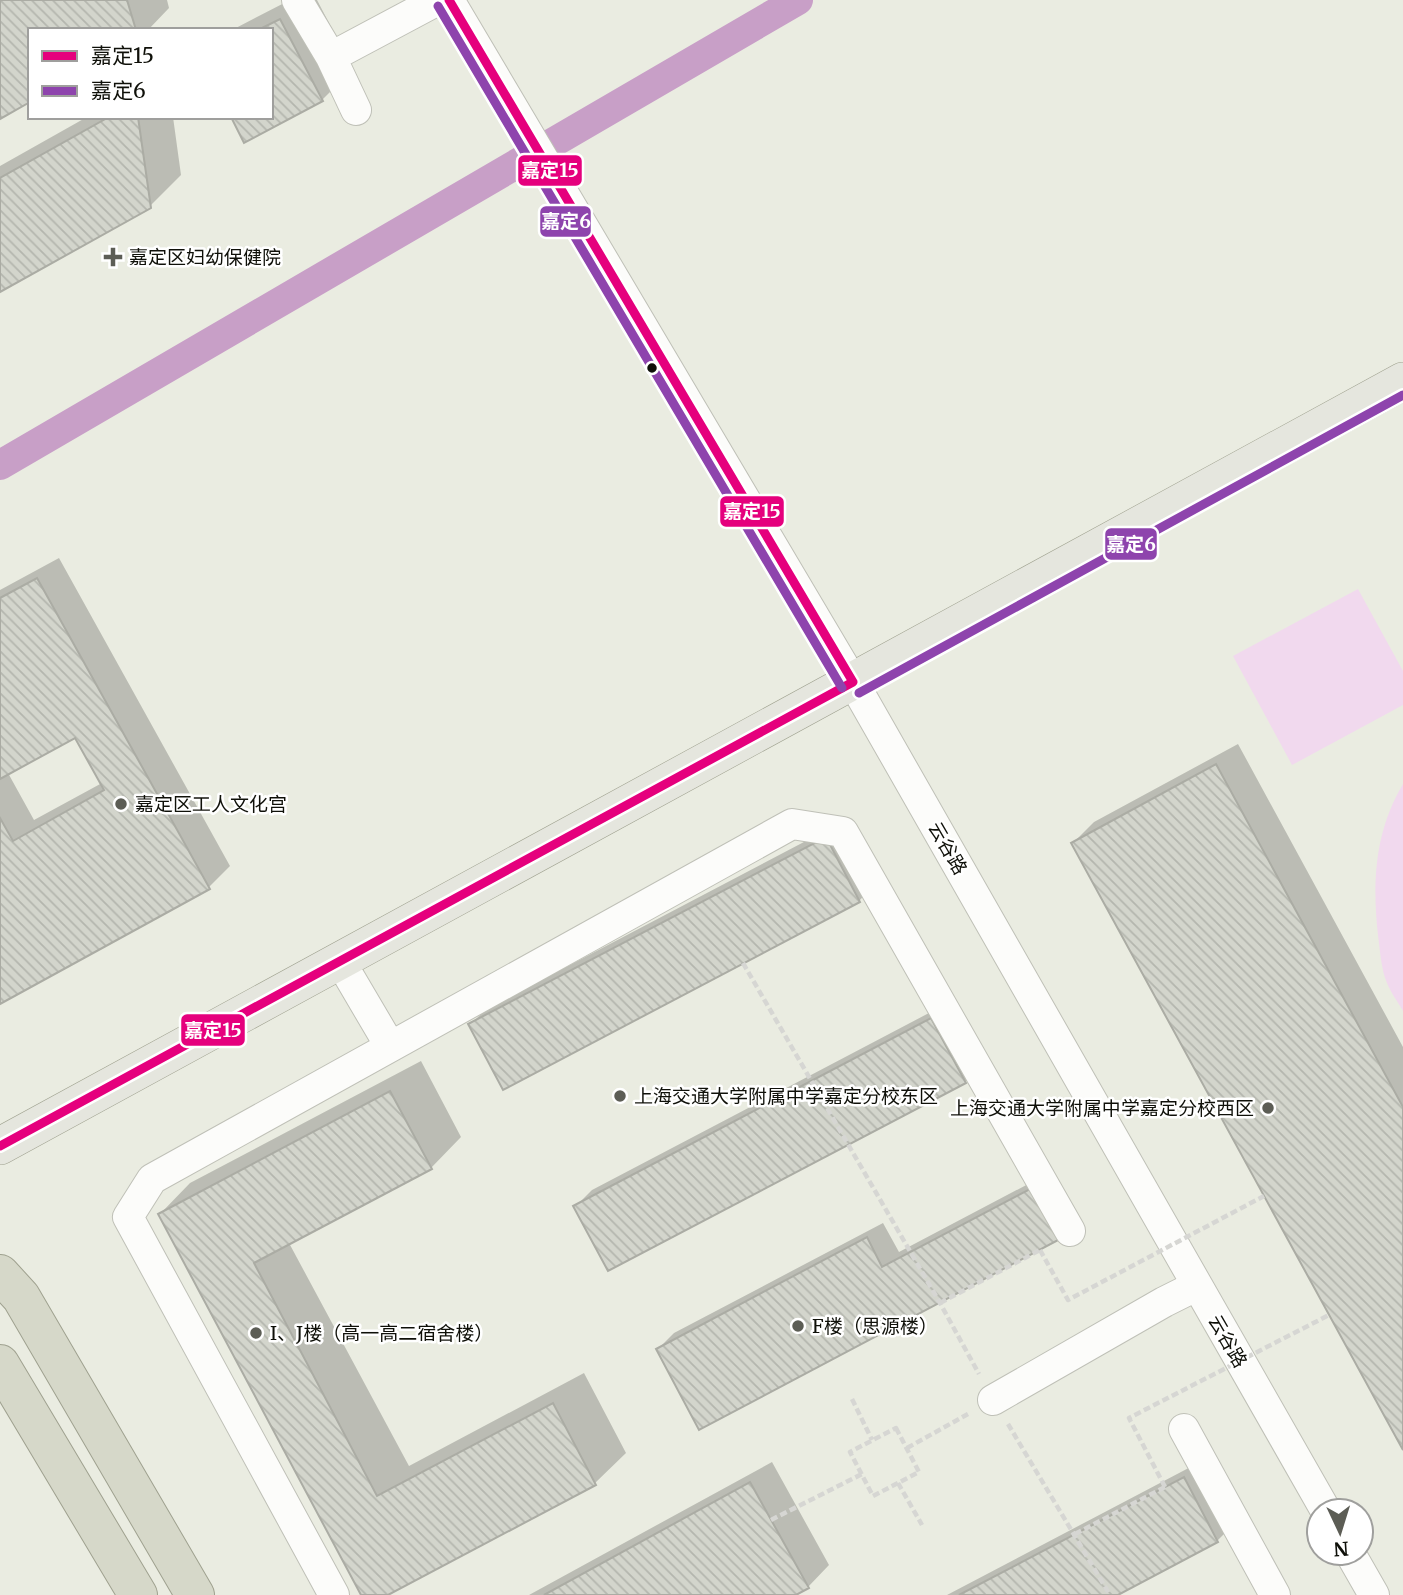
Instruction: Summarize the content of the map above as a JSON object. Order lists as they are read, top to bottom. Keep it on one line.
{"streets":{"street":["云谷路"]},"places":{"health":["嘉定区妇幼保健院"],"other":["嘉定区工人文化宫","上海交通大学附属中学嘉定分校东区","上海交通大学附属中学嘉定分校西区","F楼（思源楼）","I、J楼（高一高二宿舍楼）"]},"lines":["transit line 嘉定15","transit line 嘉定6"],"legend":["嘉定15","嘉定6"],"north":"bottom"}
